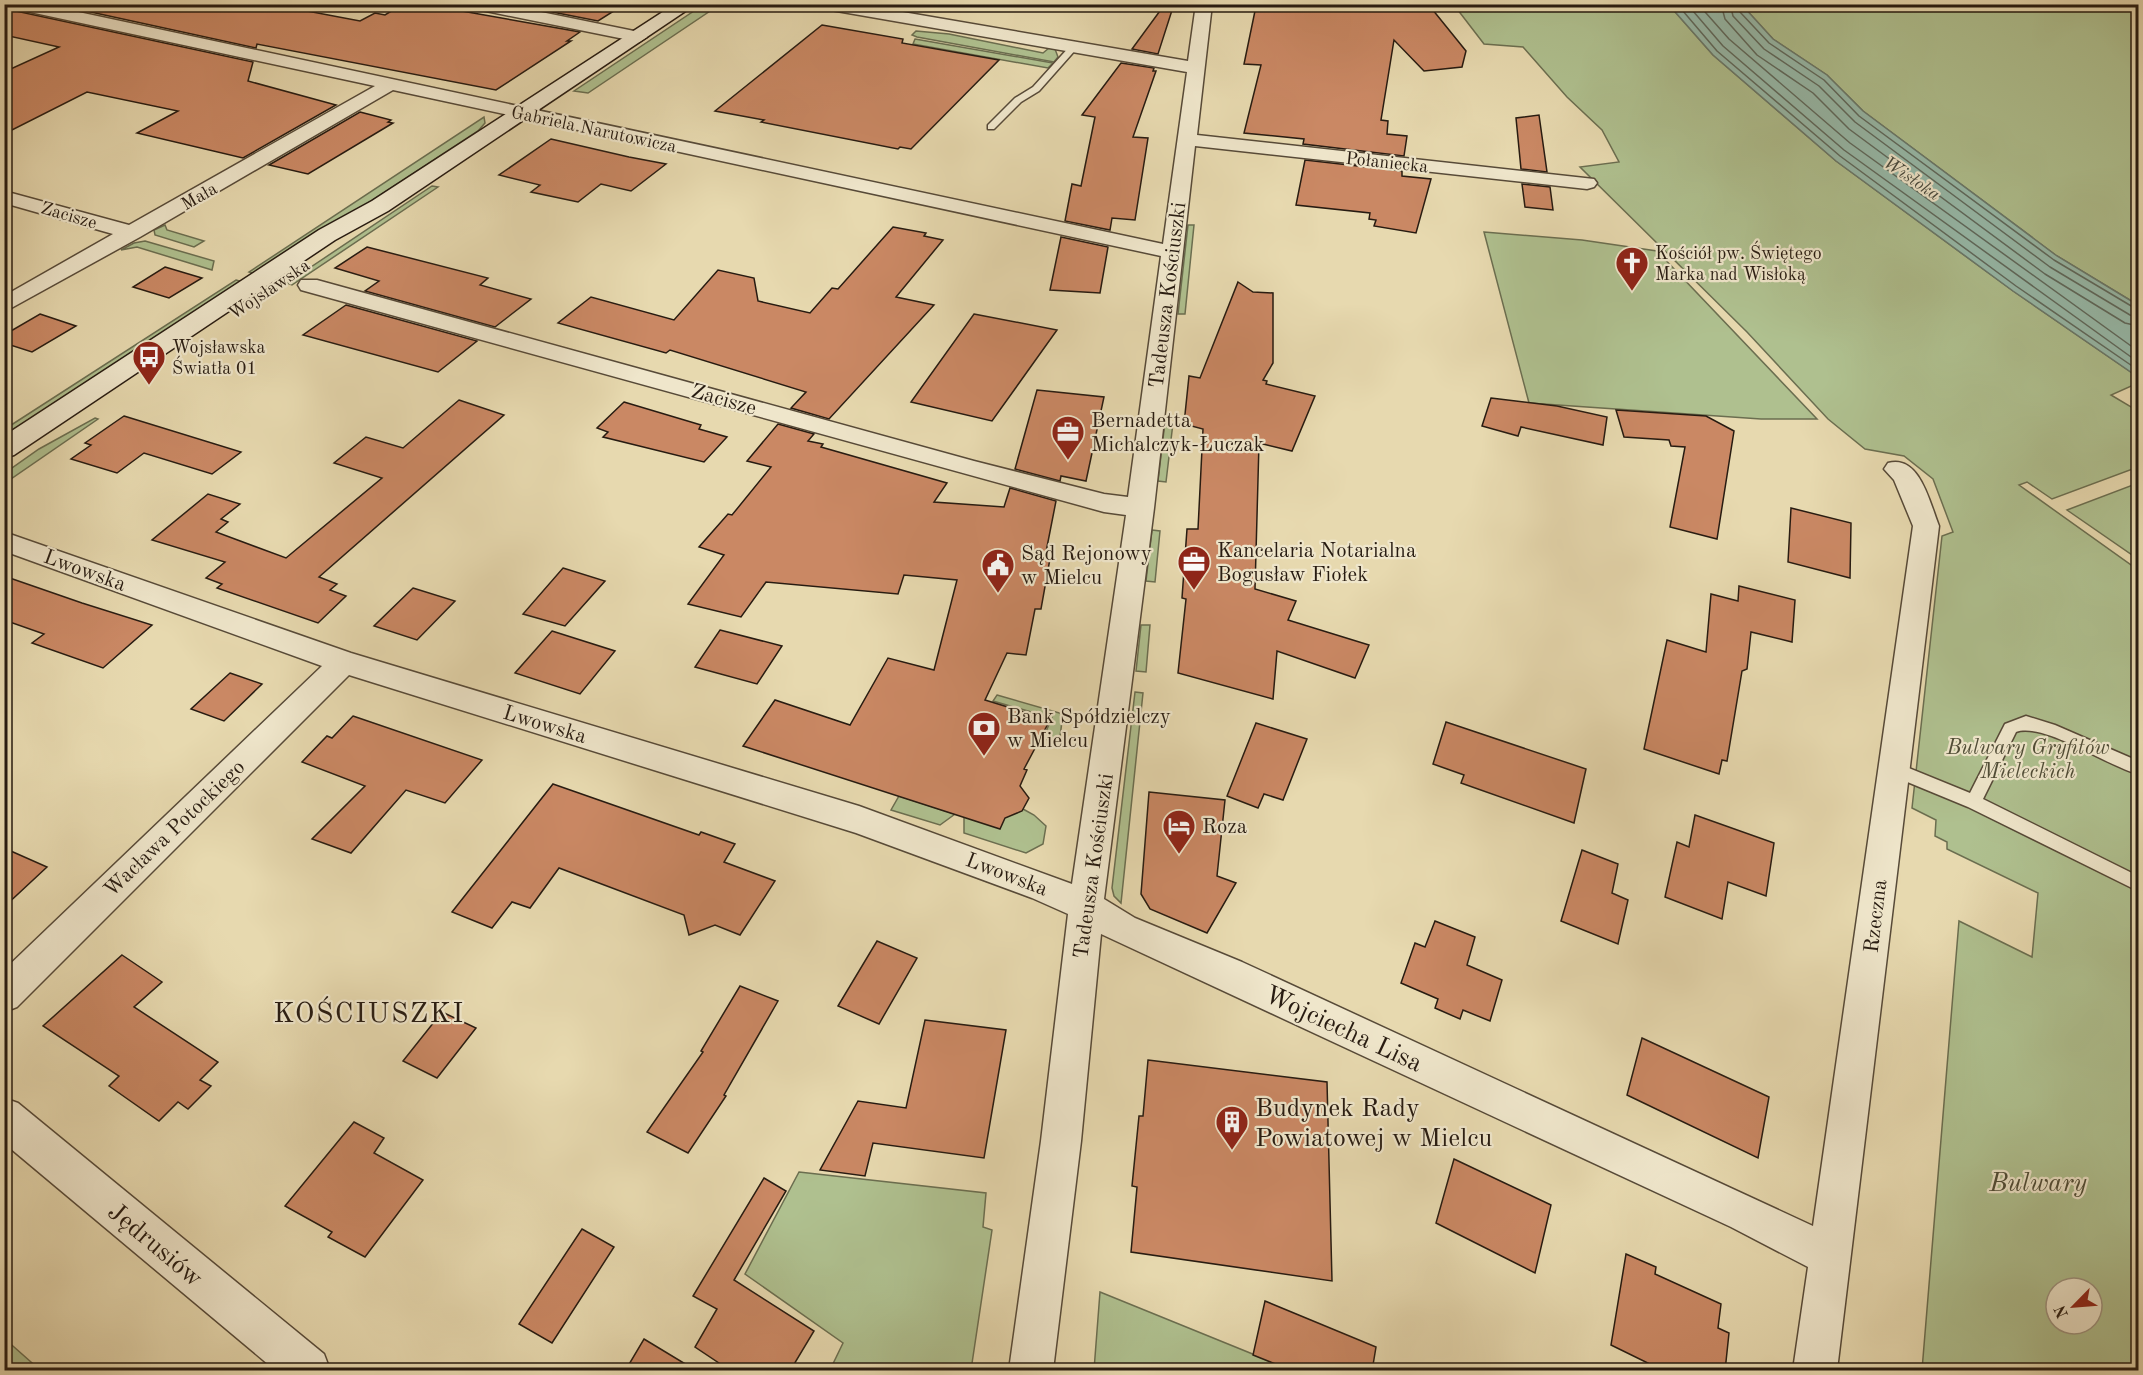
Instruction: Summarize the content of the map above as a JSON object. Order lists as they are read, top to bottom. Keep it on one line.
{"streets":{"street":["Gabriela Narutowicza","Połaniecka","Mała","Zacisze","Wojsławska","Tadeusza Kościuszki","Lwowska","Wacława Potockiego","Rzeczna","Wojciecha Lisa","Jędrusiów"]},"crossings":[["Gabriela Narutowicza","Mała"],["Gabriela Narutowicza","Wojsławska"],["Gabriela Narutowicza","Tadeusza Kościuszki"],["Połaniecka","Tadeusza Kościuszki"],["Mała","Zacisze"],["Zacisze","Tadeusza Kościuszki"],["Tadeusza Kościuszki","Lwowska"],["Tadeusza Kościuszki","Wojciecha Lisa"],["Lwowska","Wacława Potockiego"],["Lwowska","Wojciecha Lisa"],["Rzeczna","Wojciecha Lisa"]],"districts":["KOŚCIUSZKI"],"water":["Wisłoka"],"parks":["Bulwary Gryfitów Mieleckich","Bulwary"],"places":{"church":["Kościół pw. Świętego Marka nad Wisłoką"],"bus stop":["Wojsławska Światła 01"],"office":["Bernadetta Michalczyk-Łuczak","Kancelaria Notarialna Bogusław Fiołek"],"public building":["Sąd Rejonowy w Mielcu"],"bank":["Bank Spółdzielczy w Mielcu"],"hotel":["Roza"],"building":["Budynek Rady Powiatowej w Mielcu"]},"north":"bottom left"}
